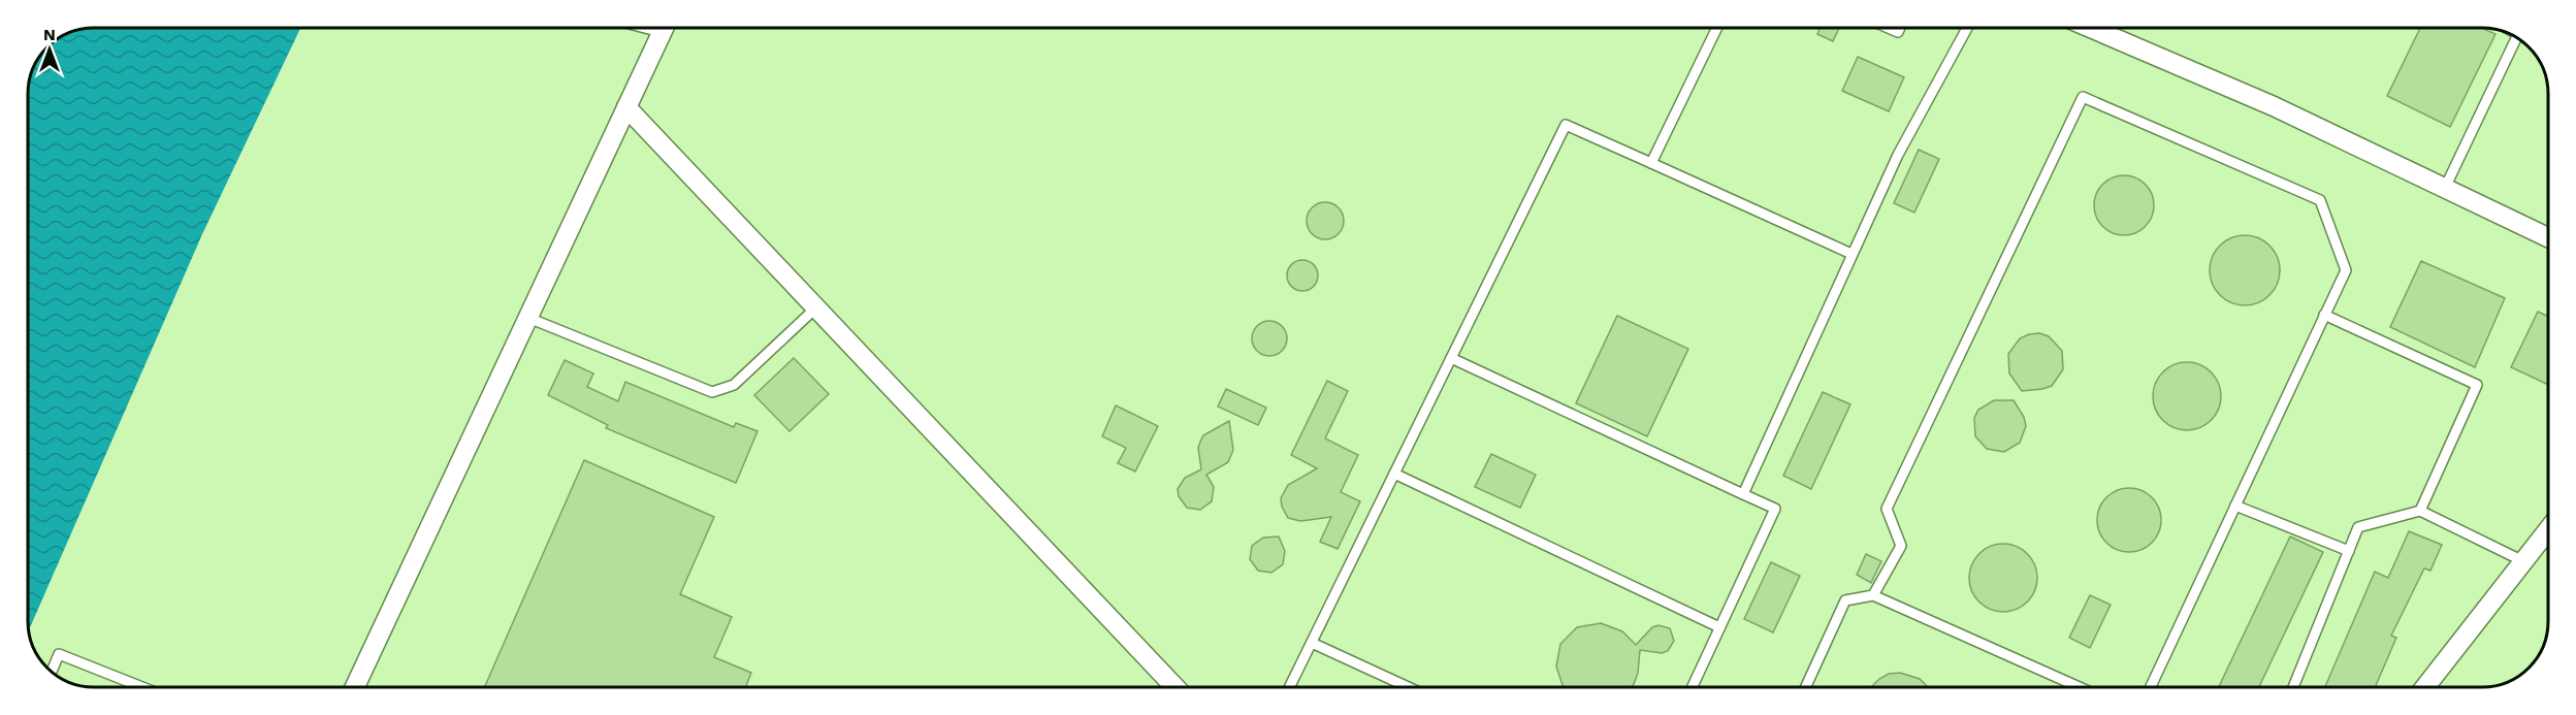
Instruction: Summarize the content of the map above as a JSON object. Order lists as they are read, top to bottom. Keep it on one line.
{"north":"top"}
